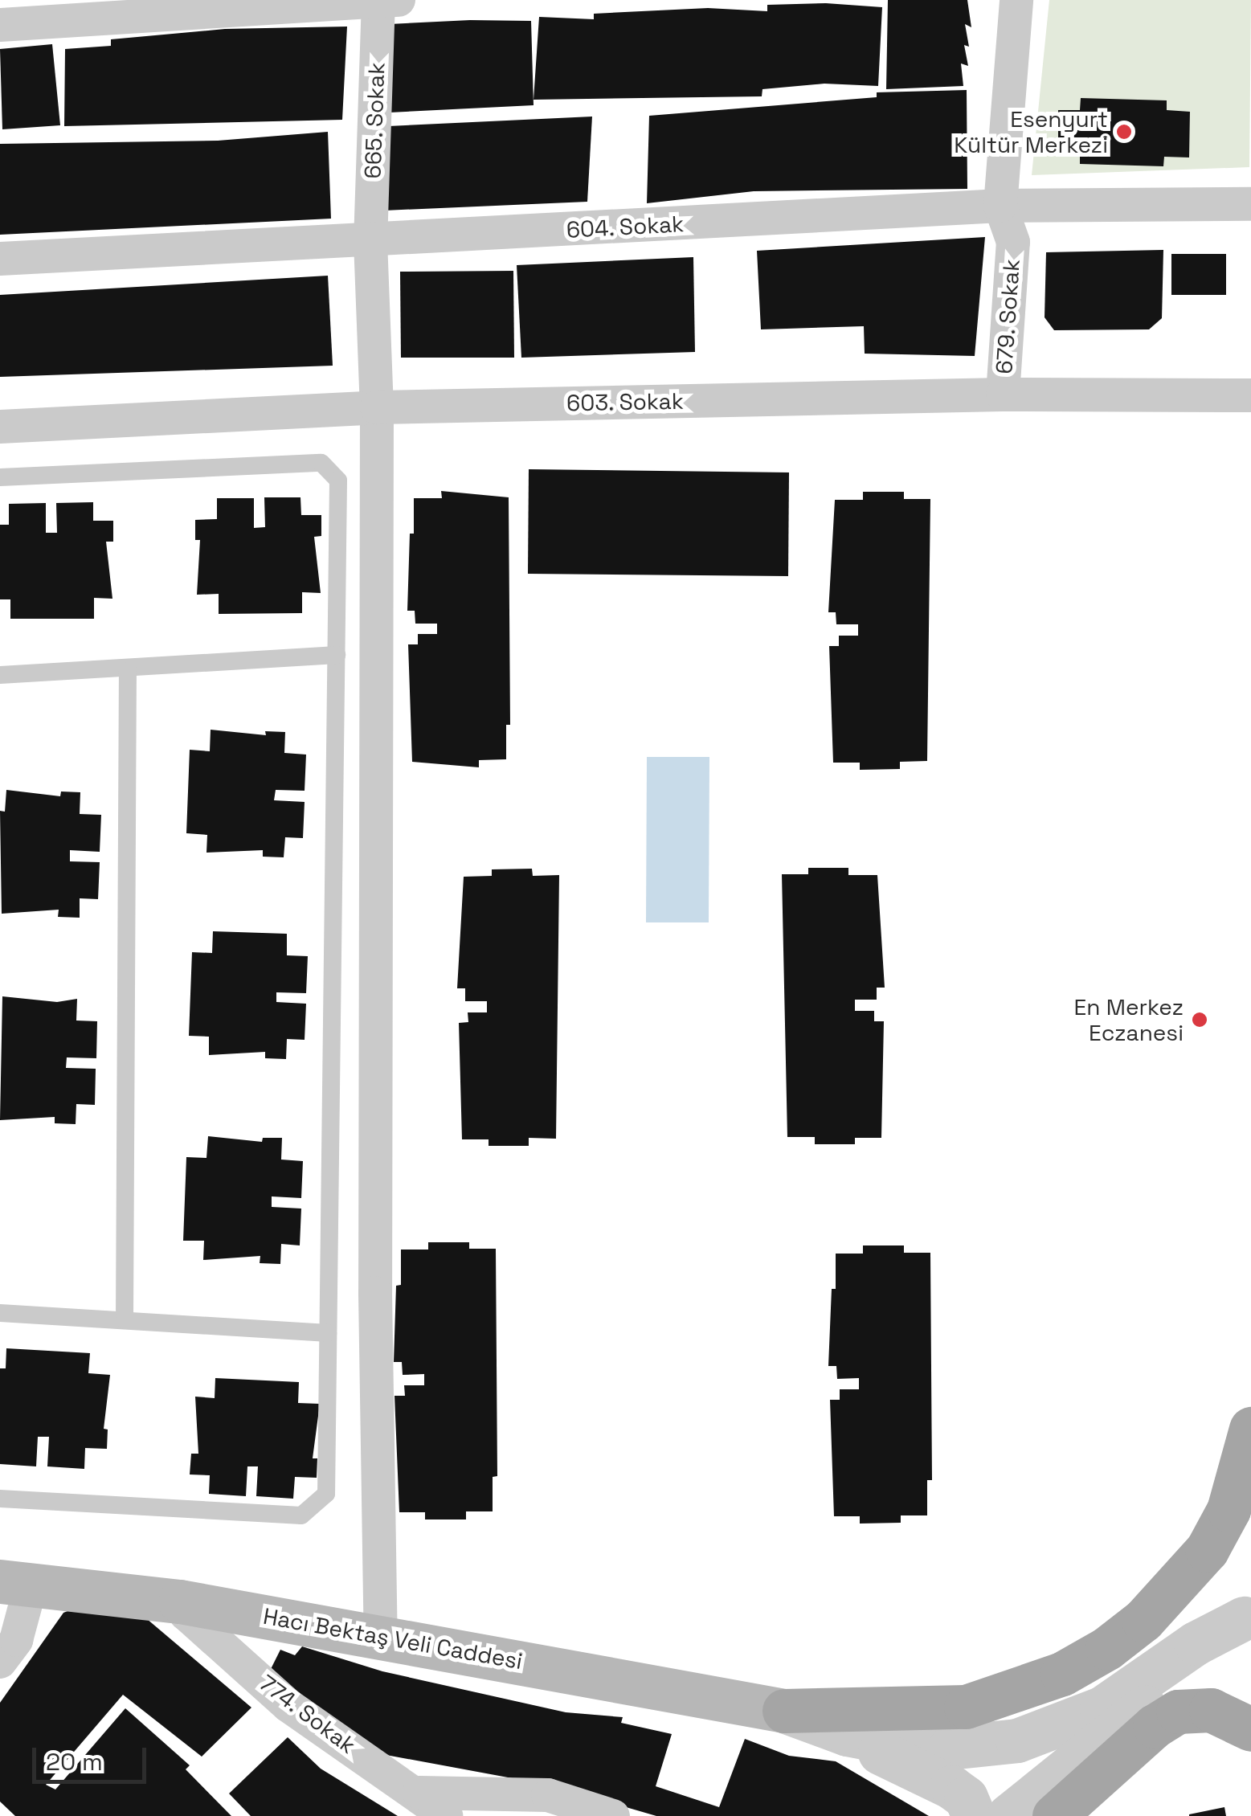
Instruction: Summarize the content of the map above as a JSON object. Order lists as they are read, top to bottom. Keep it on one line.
{"streets":{"main road":["Hacı Bektaş Veli Caddesi"],"street":["665. Sokak","604. Sokak","679. Sokak","603. Sokak","774. Sokak"]},"crossings":[["665. Sokak","604. Sokak"],["665. Sokak","603. Sokak"],["665. Sokak","Hacı Bektaş Veli Caddesi"],["604. Sokak","679. Sokak"],["679. Sokak","603. Sokak"],["Hacı Bektaş Veli Caddesi","774. Sokak"]],"places":["Esenyurt Kültür Merkezi","En Merkez Eczanesi"],"scale_bar":"20 m"}
